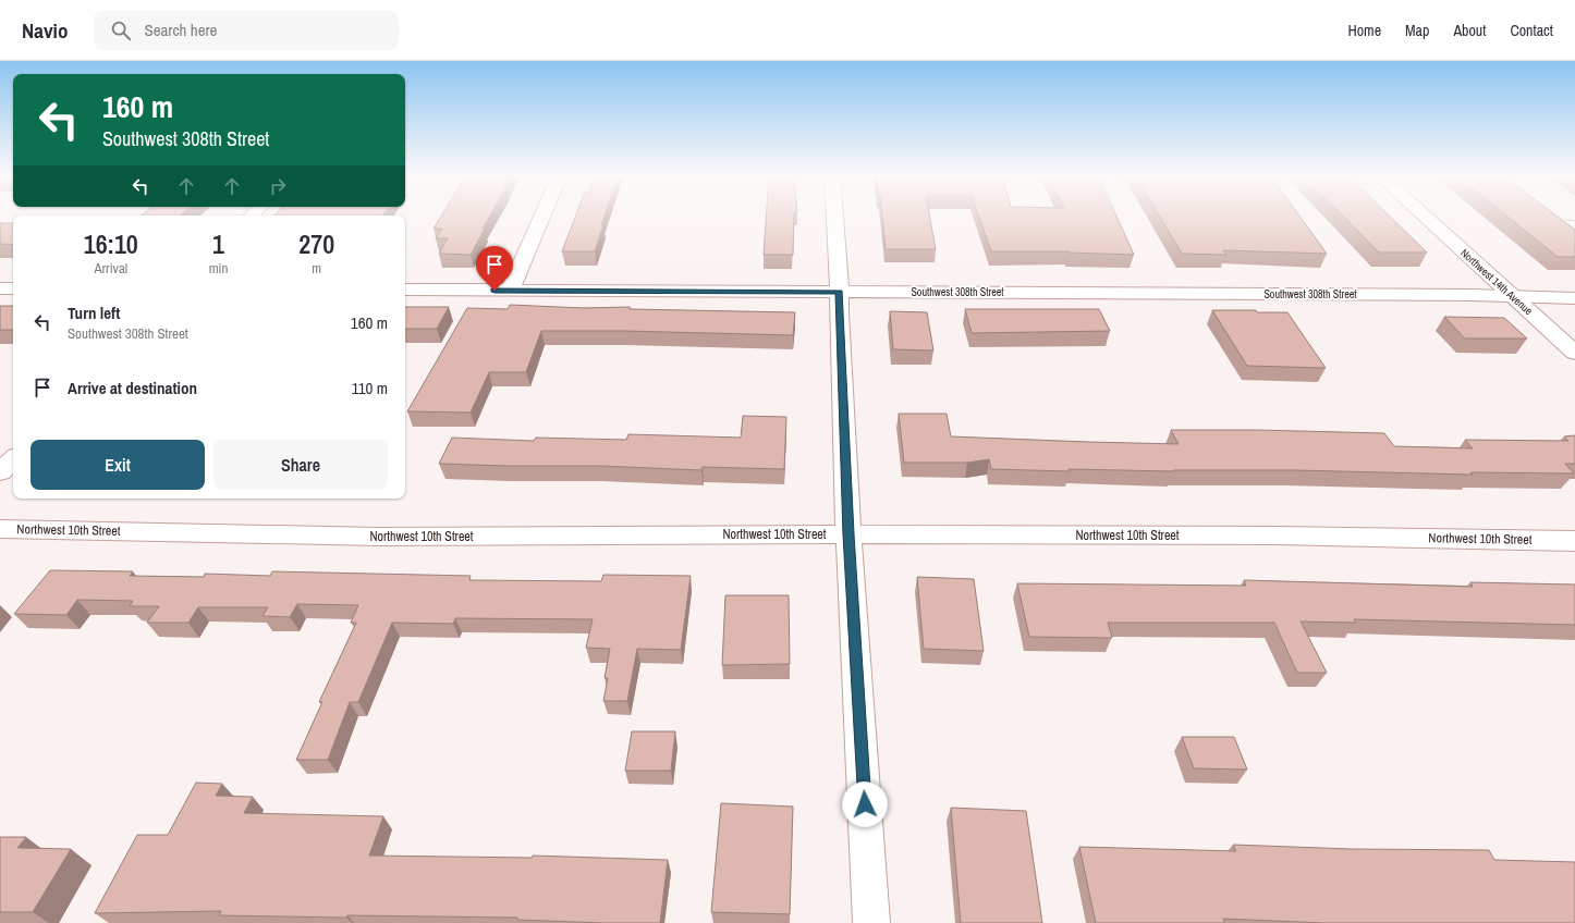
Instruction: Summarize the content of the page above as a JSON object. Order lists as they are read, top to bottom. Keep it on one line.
{"streets":{"street":["Northwest 14th Avenue","Southwest 308th Street","Northwest 10th Street"]},"crossings":[["Northwest 14th Avenue","Southwest 308th Street"]],"page":{"header":"Navio","search":"Search here","nav":["Home","Map","About","Contact"],"turn":["160 m","Southwest 308th Street"],"eta":["16:10","Arrival","1","min","270","m"],"list":[{"name":"Turn left","note":"Southwest 308th Street","value":"160 m"},{"name":"Arrive at destination","value":"110 m"}],"buttons":["Exit","Share"]}}
